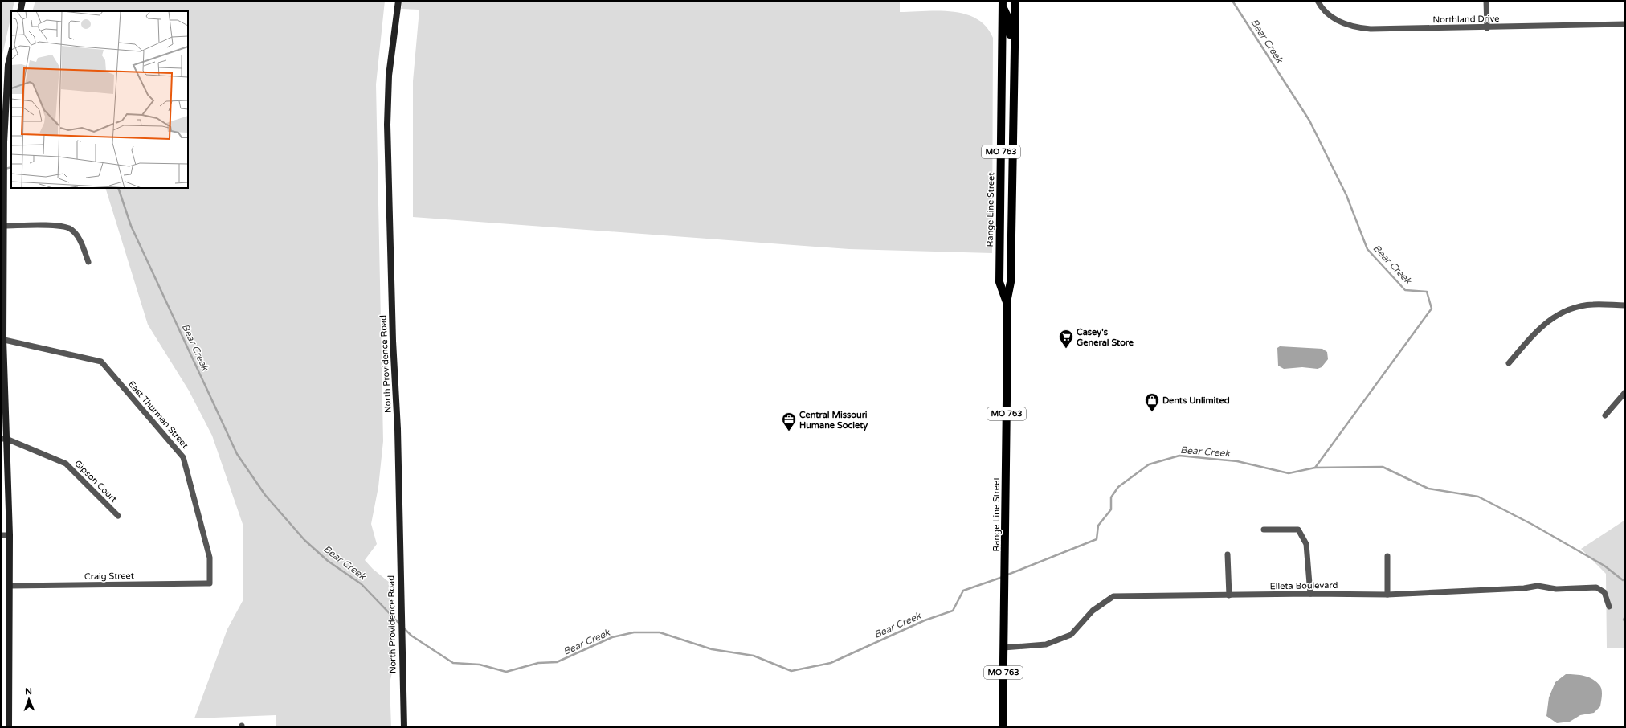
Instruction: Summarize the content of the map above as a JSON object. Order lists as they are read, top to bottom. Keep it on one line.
{"streets":{"main road":["MO 763","Range Line Street"],"street":["Northland Drive","North Providence Road","East Thurman Street","Gipson Court","Craig Street","Elleta Boulevard"]},"crossings":[["Range Line Street","Elleta Boulevard"],["East Thurman Street","Craig Street"]],"water":["Bear Creek"],"places":{"supermarket":["Casey's General Store"],"shop":["Dents Unlimited"],"office":["Central Missouri Humane Society"]},"north":"top"}
